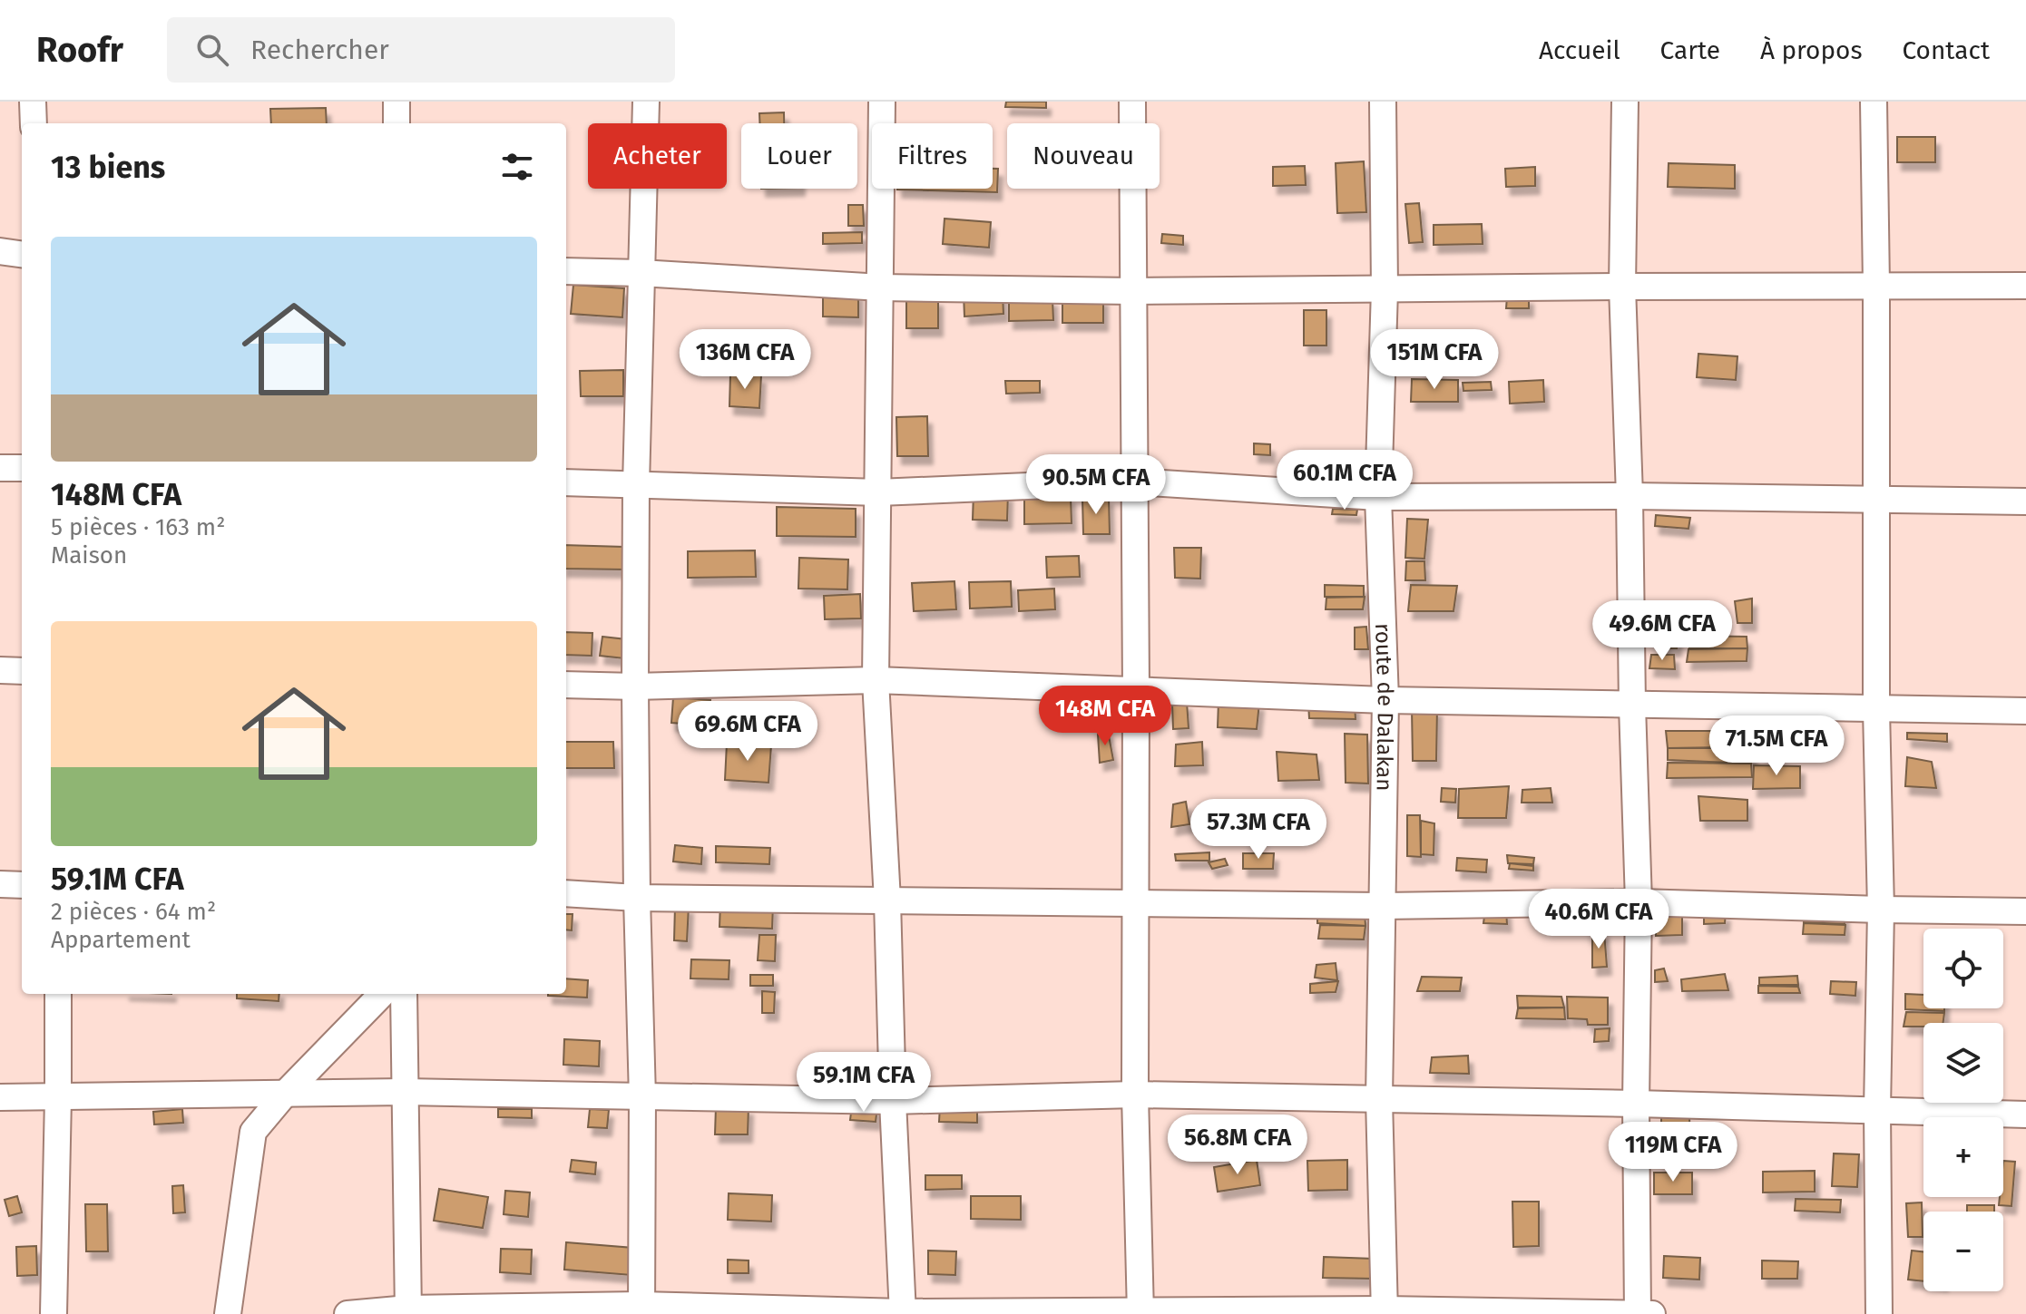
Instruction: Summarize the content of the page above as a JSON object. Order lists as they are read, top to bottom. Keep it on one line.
{"streets":{"street":["route de Dalakan"]},"page":{"header":"Roofr","search":"Rechercher","nav":["Accueil","Carte","À propos","Contact"],"chip":["Acheter","Louer","Filtres","Nouveau"],"heading":"13 biens","list":[{"name":"148M CFA","note":"5 pièces · 163 m² · Maison"},{"name":"59.1M CFA","note":"2 pièces · 64 m² · Appartement"}],"price":["136M CFA","151M CFA","60.1M CFA","90.5M CFA","49.6M CFA","148M CFA","69.6M CFA","71.5M CFA","57.3M CFA","40.6M CFA","59.1M CFA","56.8M CFA","119M CFA"],"map_buttons":["+","−"]}}
